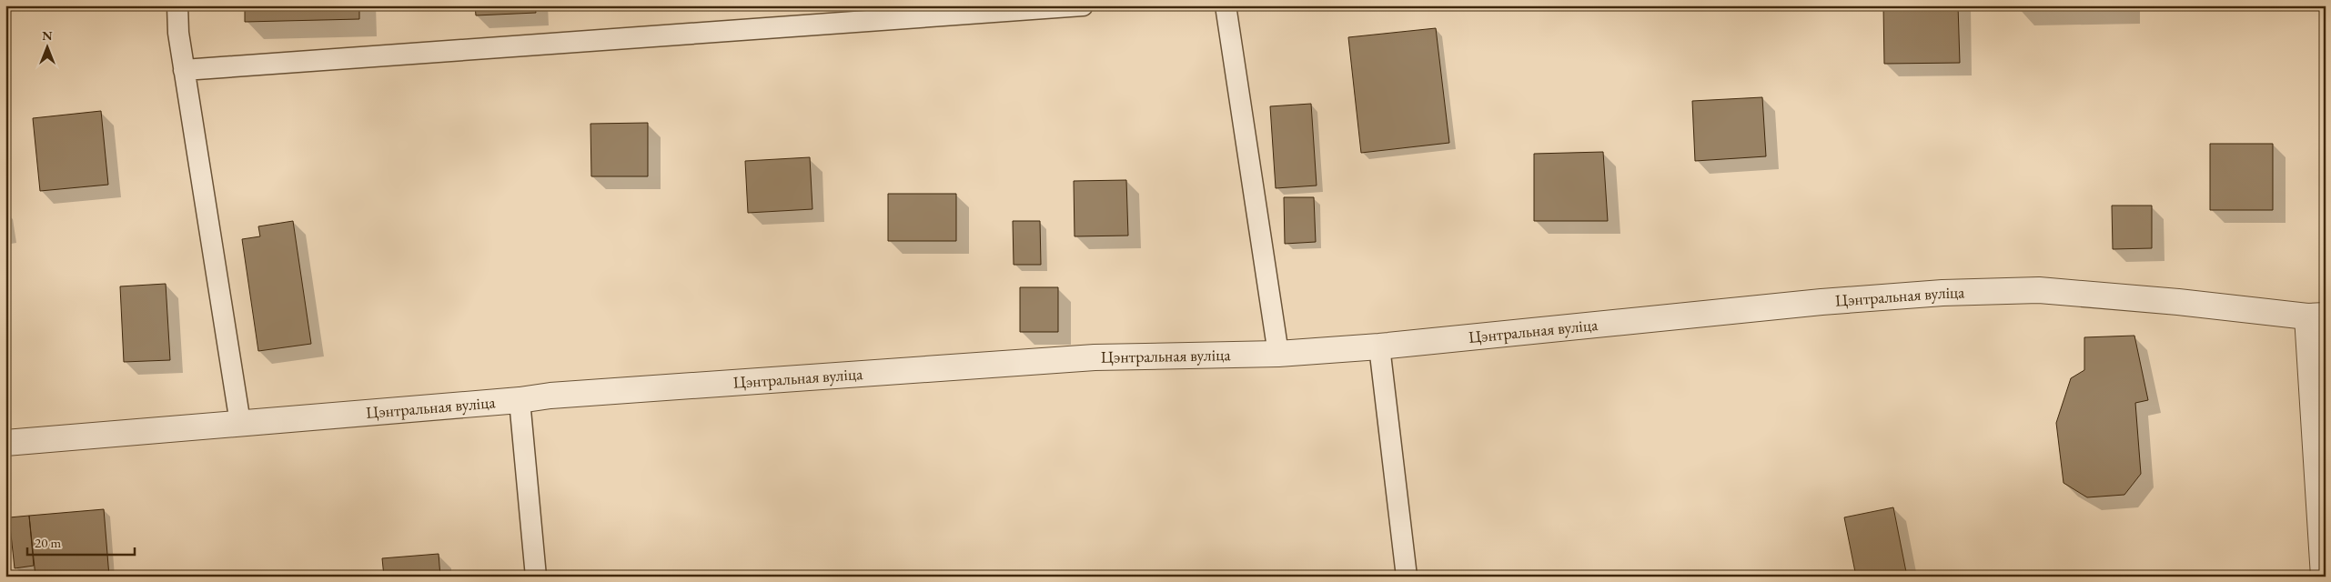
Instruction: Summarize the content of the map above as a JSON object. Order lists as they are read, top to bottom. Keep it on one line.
{"streets":{"street":["Цэнтральная вуліца"]},"scale_bar":"20 m","north":"top"}
